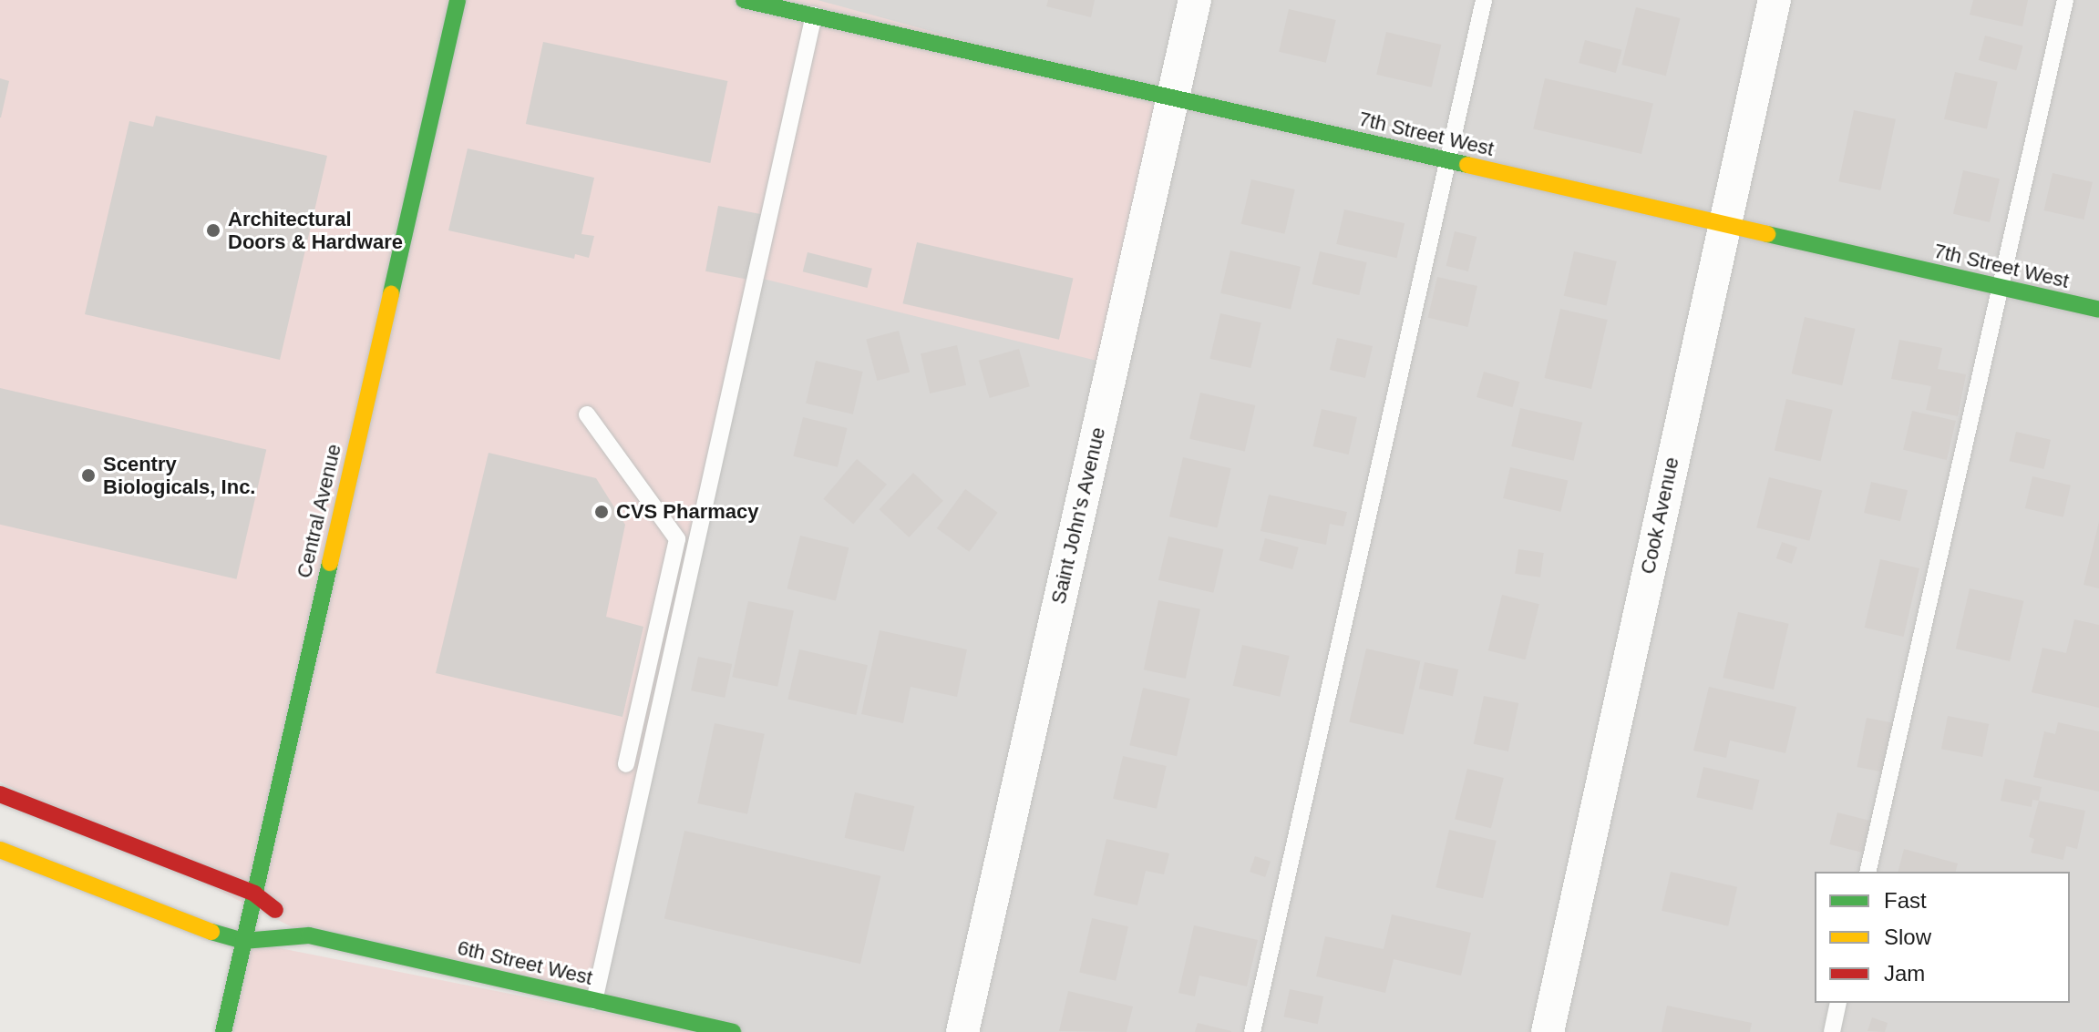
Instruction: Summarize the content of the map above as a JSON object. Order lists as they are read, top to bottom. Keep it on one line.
{"streets":{"street":["7th Street West","Central Avenue","Saint John's Avenue","Cook Avenue","6th Street West"]},"crossings":[["7th Street West","Saint John's Avenue"],["7th Street West","Cook Avenue"],["Central Avenue","6th Street West"]],"places":["Architectural Doors & Hardware","Scentry Biologicals, Inc.","CVS Pharmacy"],"legend":["Fast","Slow","Jam"]}
